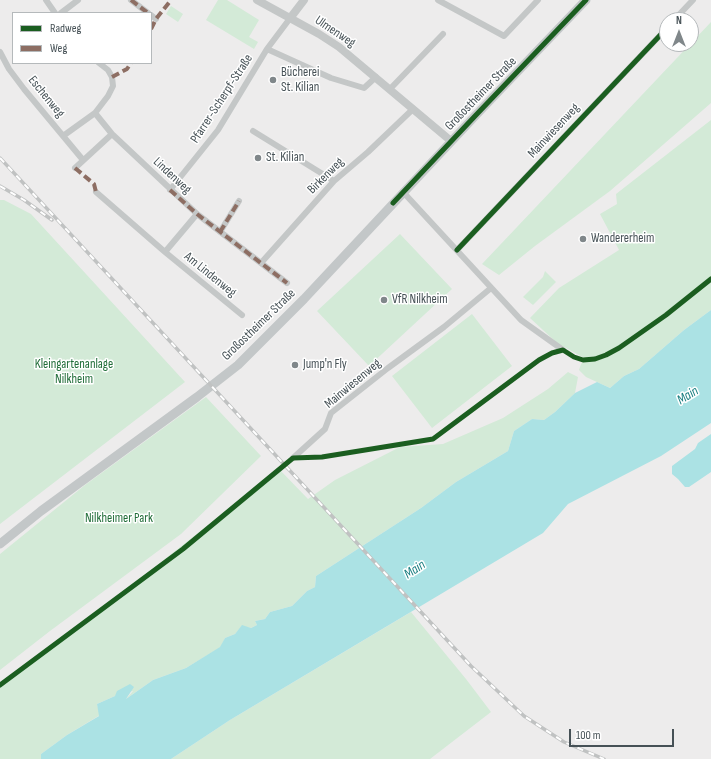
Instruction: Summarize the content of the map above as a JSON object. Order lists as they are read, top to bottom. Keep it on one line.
{"streets":{"main road":["Großostheimer Straße"],"street":["Ulmenweg","Eschenweg","Pfarrer-Scherpf-Straße","Mainwiesenweg","Lindenweg","Birkenweg","Am Lindenweg"]},"crossings":[["Ulmenweg","Großostheimer Straße"],["Ulmenweg","Pfarrer-Scherpf-Straße"],["Ulmenweg","Birkenweg"],["Pfarrer-Scherpf-Straße","Lindenweg"],["Lindenweg","Birkenweg"],["Lindenweg","Am Lindenweg"]],"water":["Main"],"parks":["Kleingartenanlage Nilkheim","Nilkheimer Park"],"places":["Bücherei St. Kilian","St. Kilian","Wandererheim","VfR Nilkheim","Jump'n Fly"],"legend":["Radweg","Weg"],"scale_bar":"100 m","north":"top"}
